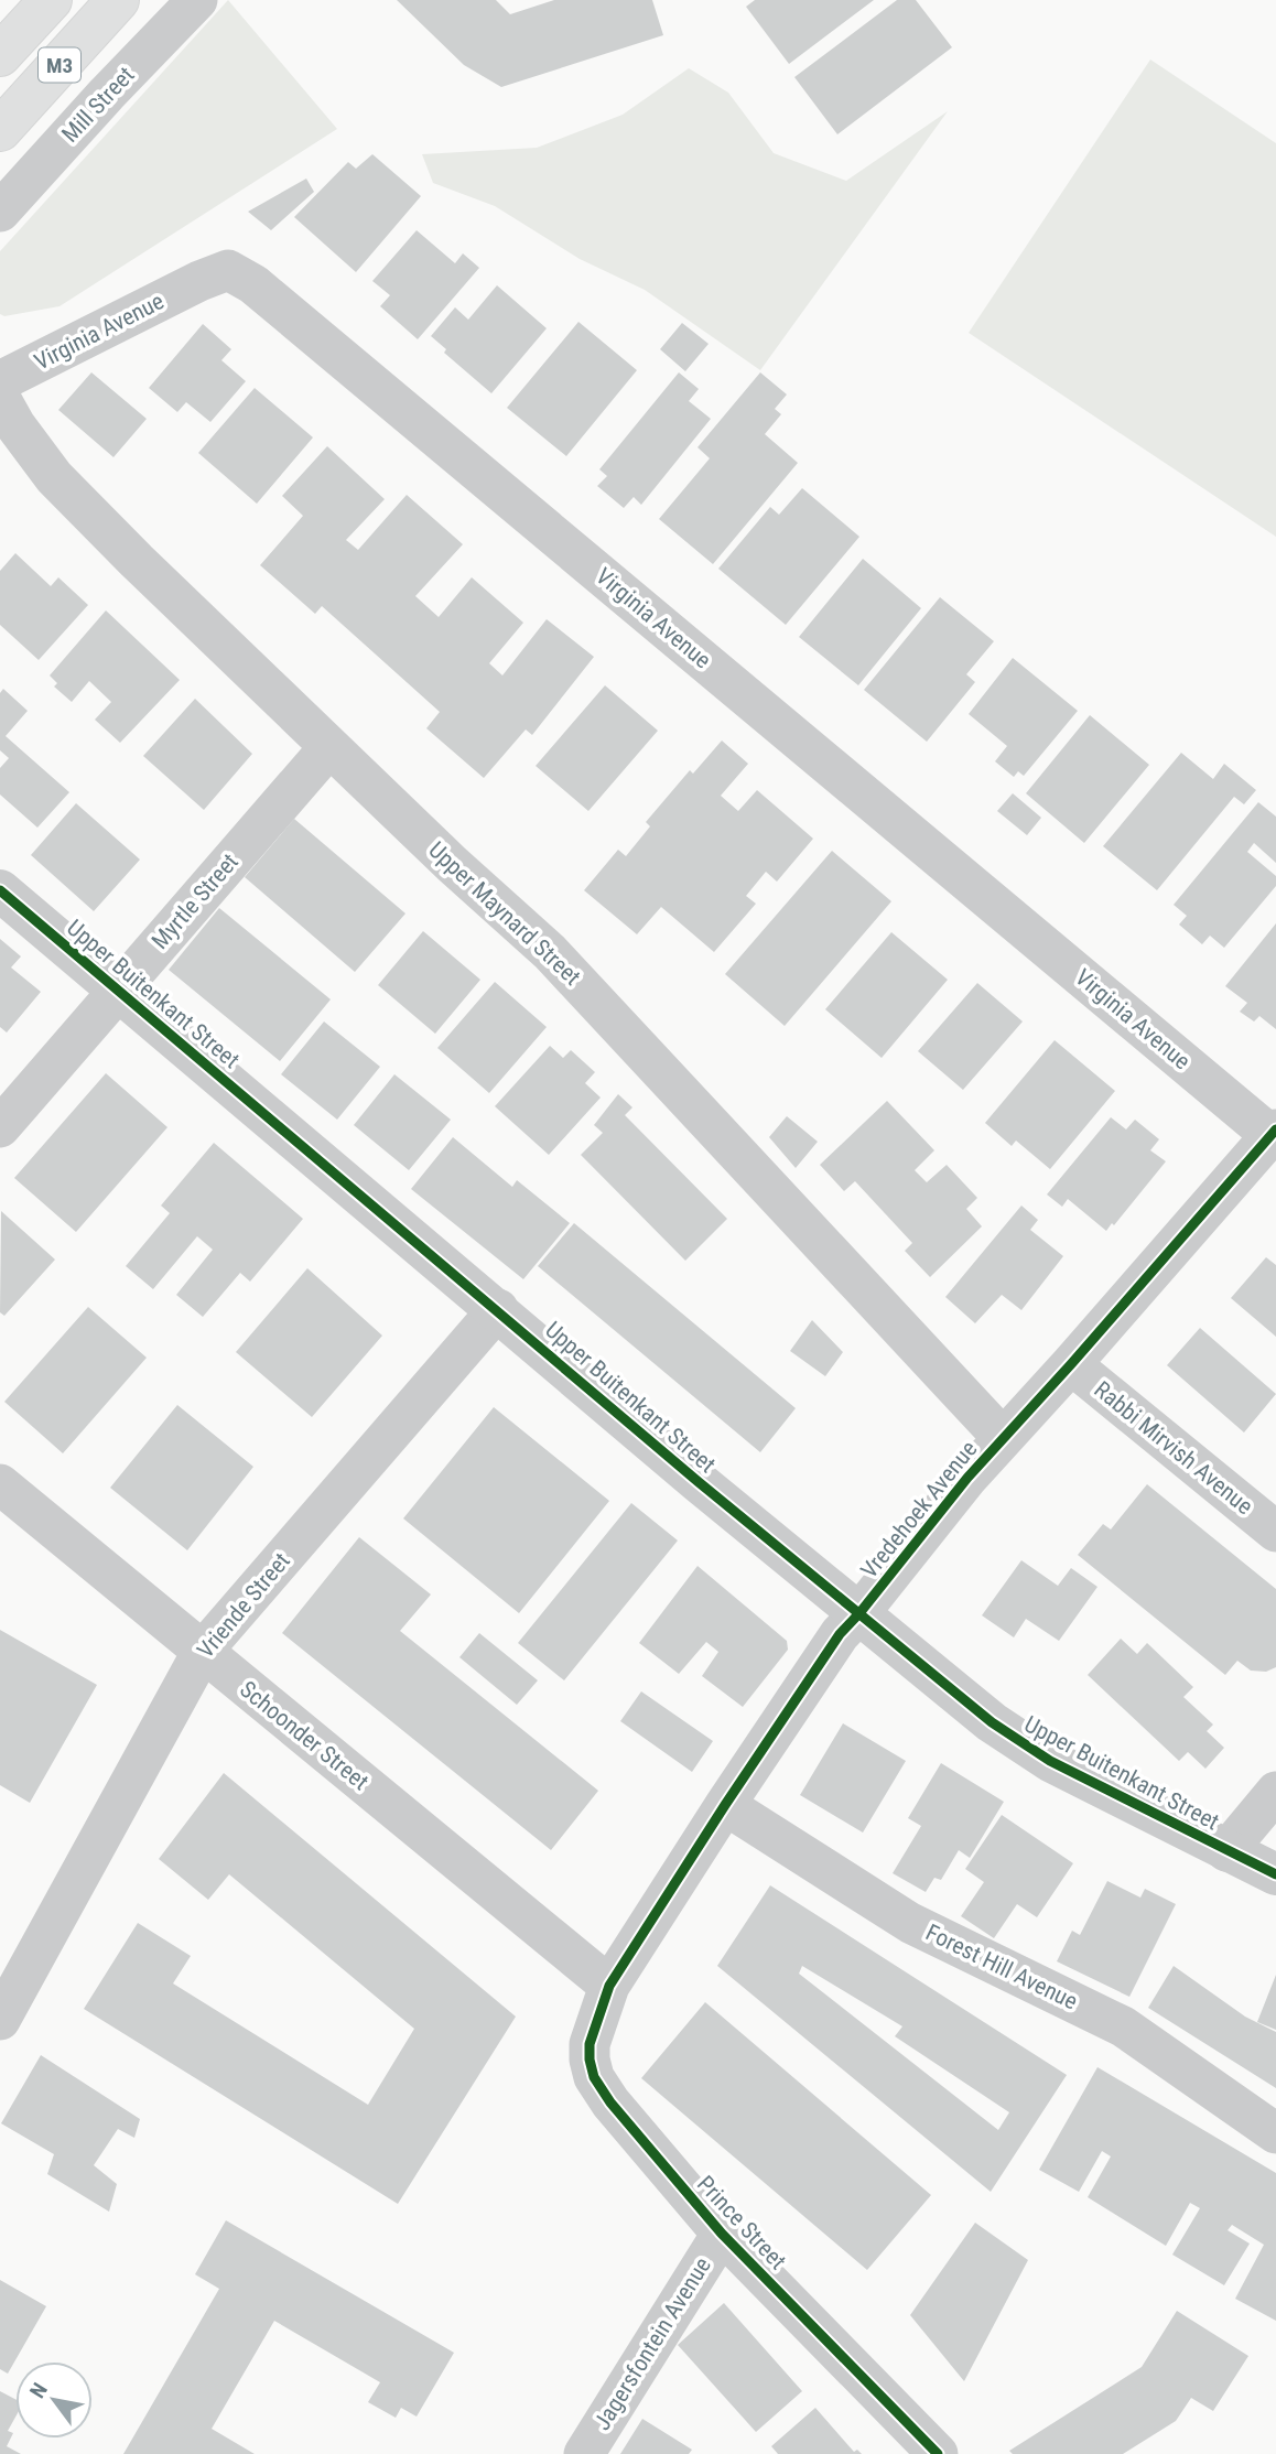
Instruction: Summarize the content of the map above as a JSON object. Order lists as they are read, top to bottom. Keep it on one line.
{"streets":{"main road":["M3"],"street":["Mill Street","Virginia Avenue","Myrtle Street","Upper Maynard Street","Upper Buitenkant Street","Rabbi Mirvish Avenue","Vredehoek Avenue","Vriende Street","Schoonder Street","Forest Hill Avenue","Prince Street","Jagersfontein Avenue"]},"crossings":[["Virginia Avenue","Vredehoek Avenue"],["Myrtle Street","Upper Maynard Street"],["Myrtle Street","Upper Buitenkant Street"],["Upper Maynard Street","Vredehoek Avenue"],["Upper Buitenkant Street","Vredehoek Avenue"],["Upper Buitenkant Street","Vriende Street"],["Rabbi Mirvish Avenue","Vredehoek Avenue"],["Vredehoek Avenue","Schoonder Street"],["Vredehoek Avenue","Forest Hill Avenue"],["Vredehoek Avenue","Prince Street"],["Vriende Street","Schoonder Street"],["Schoonder Street","Prince Street"],["Prince Street","Jagersfontein Avenue"]],"north":"top left"}
